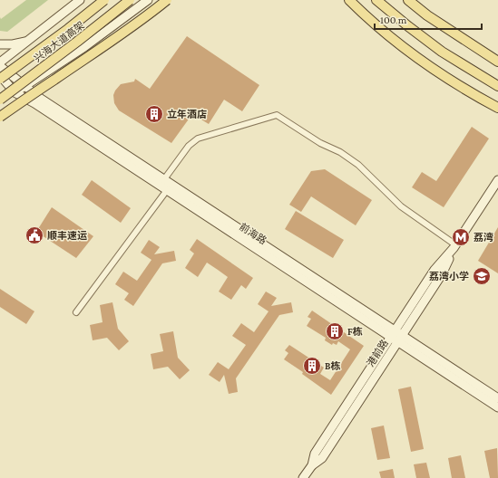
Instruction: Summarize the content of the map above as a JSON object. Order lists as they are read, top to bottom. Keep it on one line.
{"streets":{"main road":["兴海大道高架"],"street":["前海路","港前路"]},"crossings":[["前海路","港前路"]],"places":{"building":["立年酒店","F栋","B栋"],"public building":["顺丰速运"],"metro station":["荔湾"],"school or university":["荔湾小学"]},"scale_bar":"100 m"}
